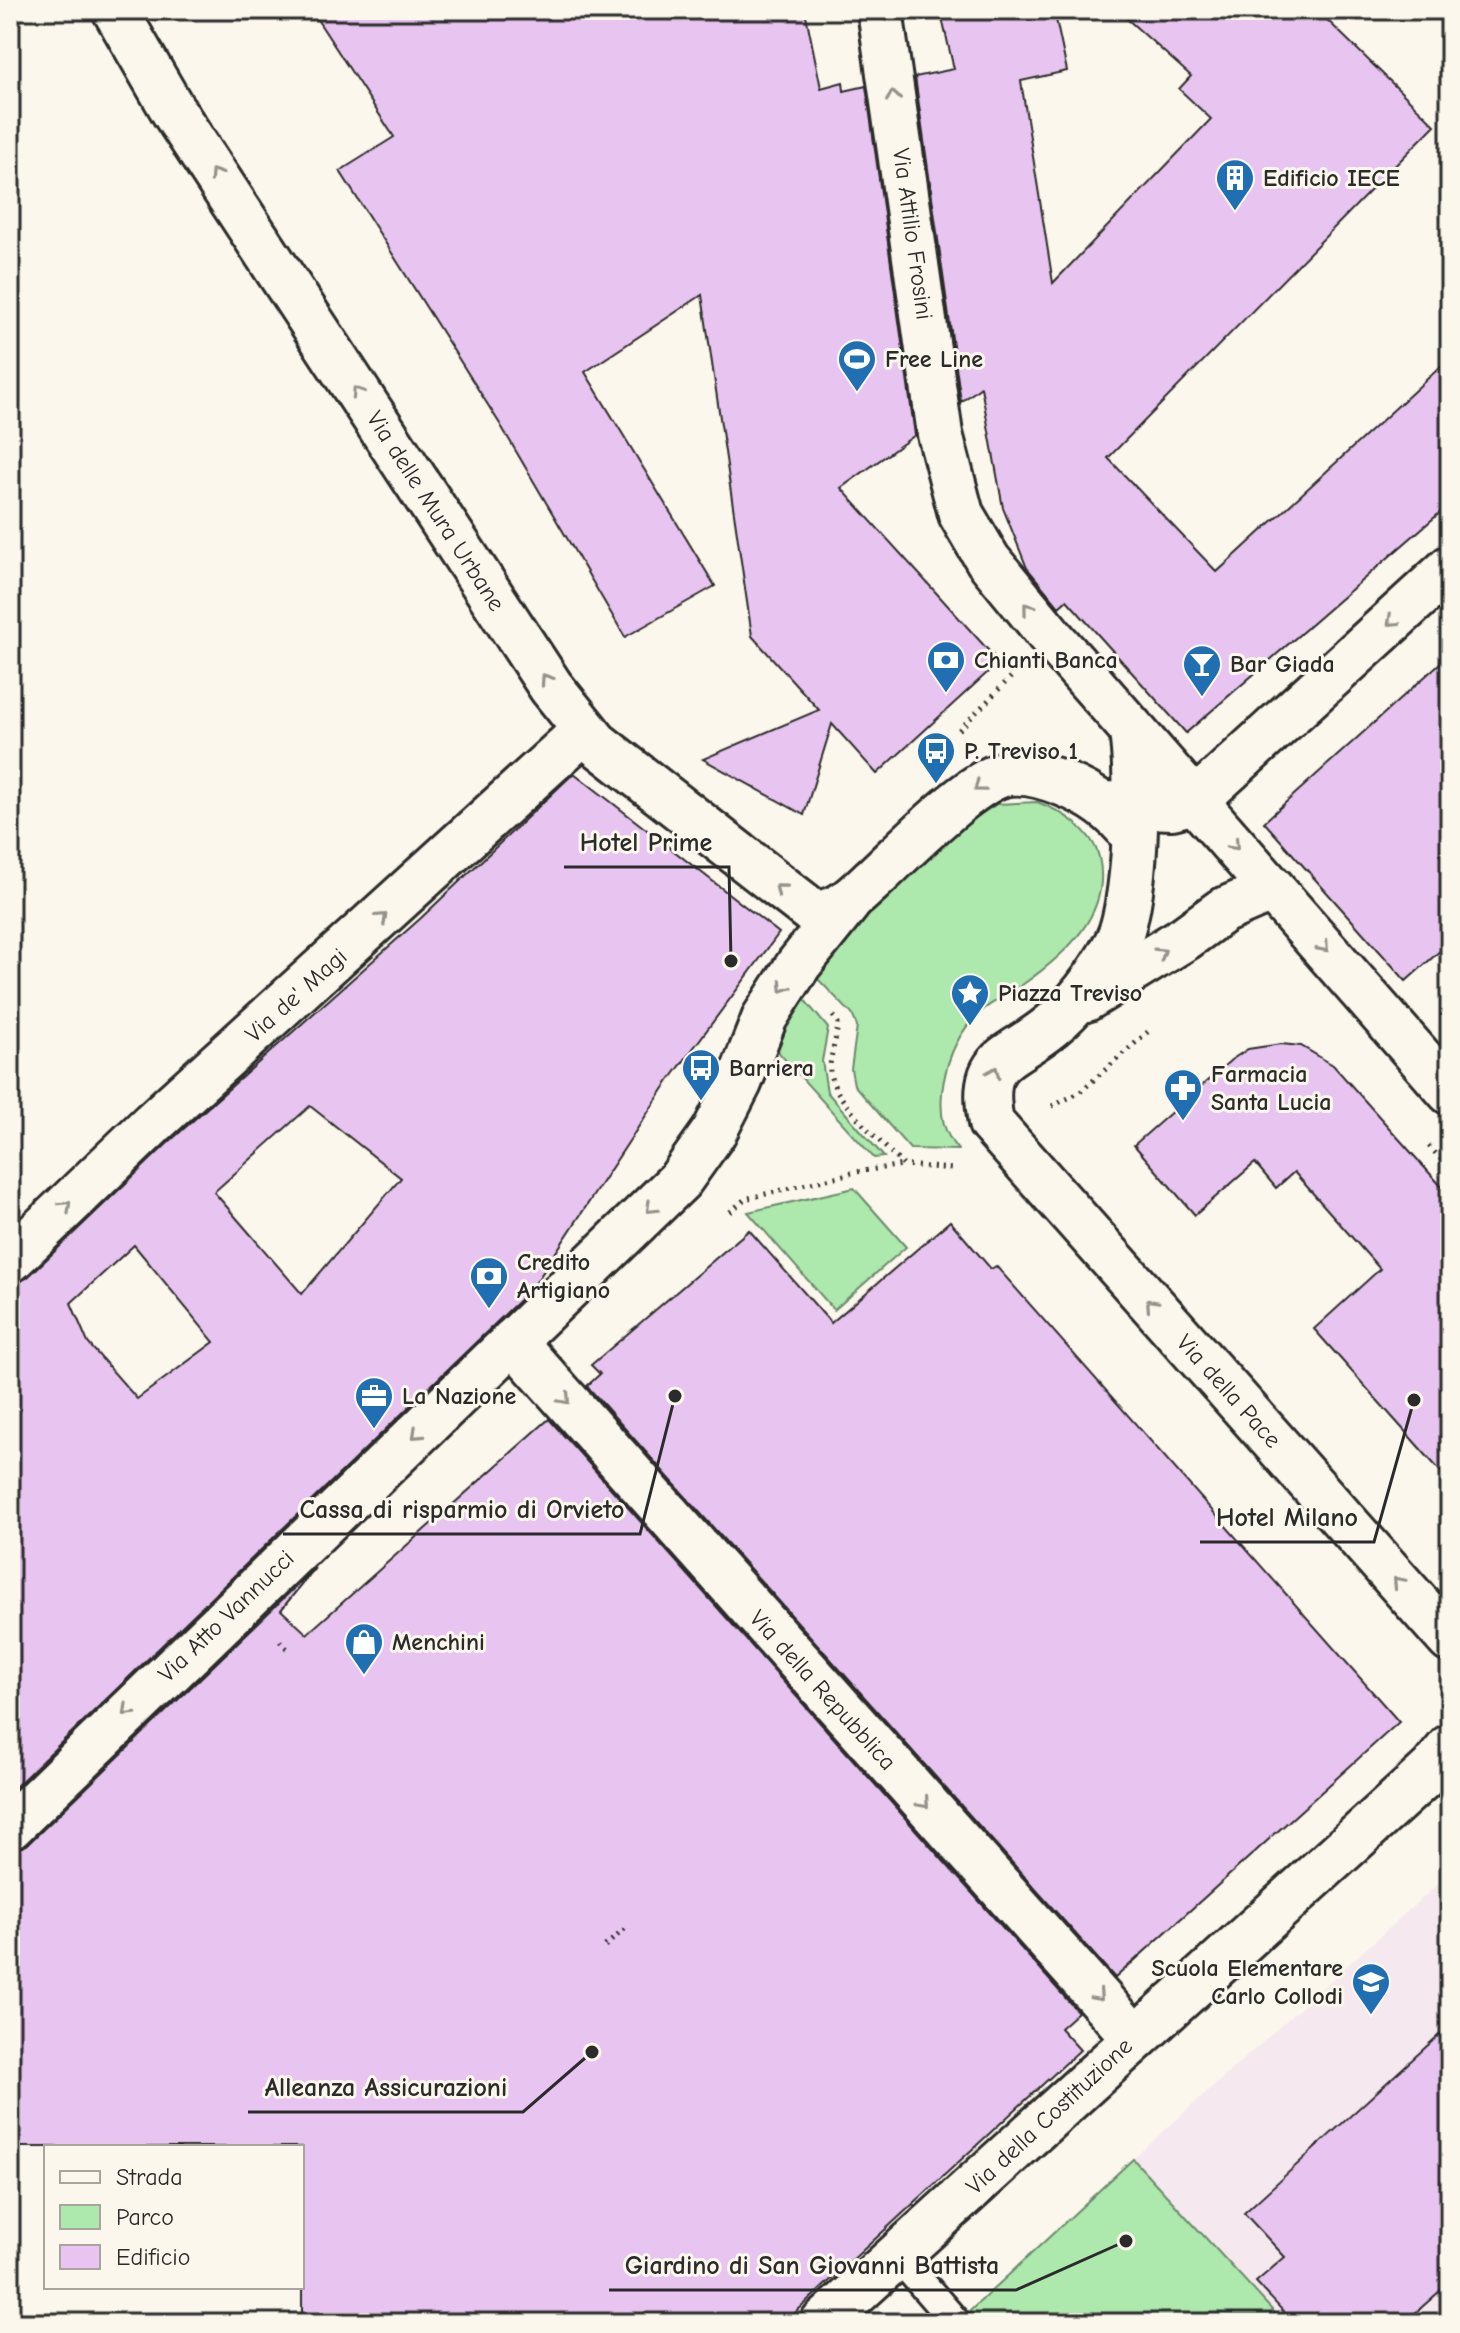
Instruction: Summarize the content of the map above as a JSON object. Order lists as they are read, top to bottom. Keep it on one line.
{"streets":{"street":["Via Attilio Frosini","Via delle Mura Urbane","Via de' Magi","Via della Pace","Via Atto Vannucci","Via della Repubblica","Via della Costituzione"]},"crossings":[["Via delle Mura Urbane","Via de' Magi"],["Via Atto Vannucci","Via della Repubblica"],["Via della Repubblica","Via della Costituzione"]],"one_way":["Via Attilio Frosini","Via delle Mura Urbane","Via Atto Vannucci","Via della Repubblica"],"places":{"building":["Edificio IECE"],"sports":["Free Line"],"bank":["Chianti Banca","Credito Artigiano"],"bar":["Bar Giada"],"bus stop":["P. Treviso 1","Barriera"],"other":["Hotel Prime","Cassa di risparmio di Orvieto","Hotel Milano","Alleanza Assicurazioni","Giardino di San Giovanni Battista"],"place":["Piazza Treviso"],"pharmacy":["Farmacia Santa Lucia"],"office":["La Nazione"],"shop":["Menchini"],"school or university":["Scuola Elementare Carlo Collodi"]},"legend":["Strada","Parco","Edificio"]}
